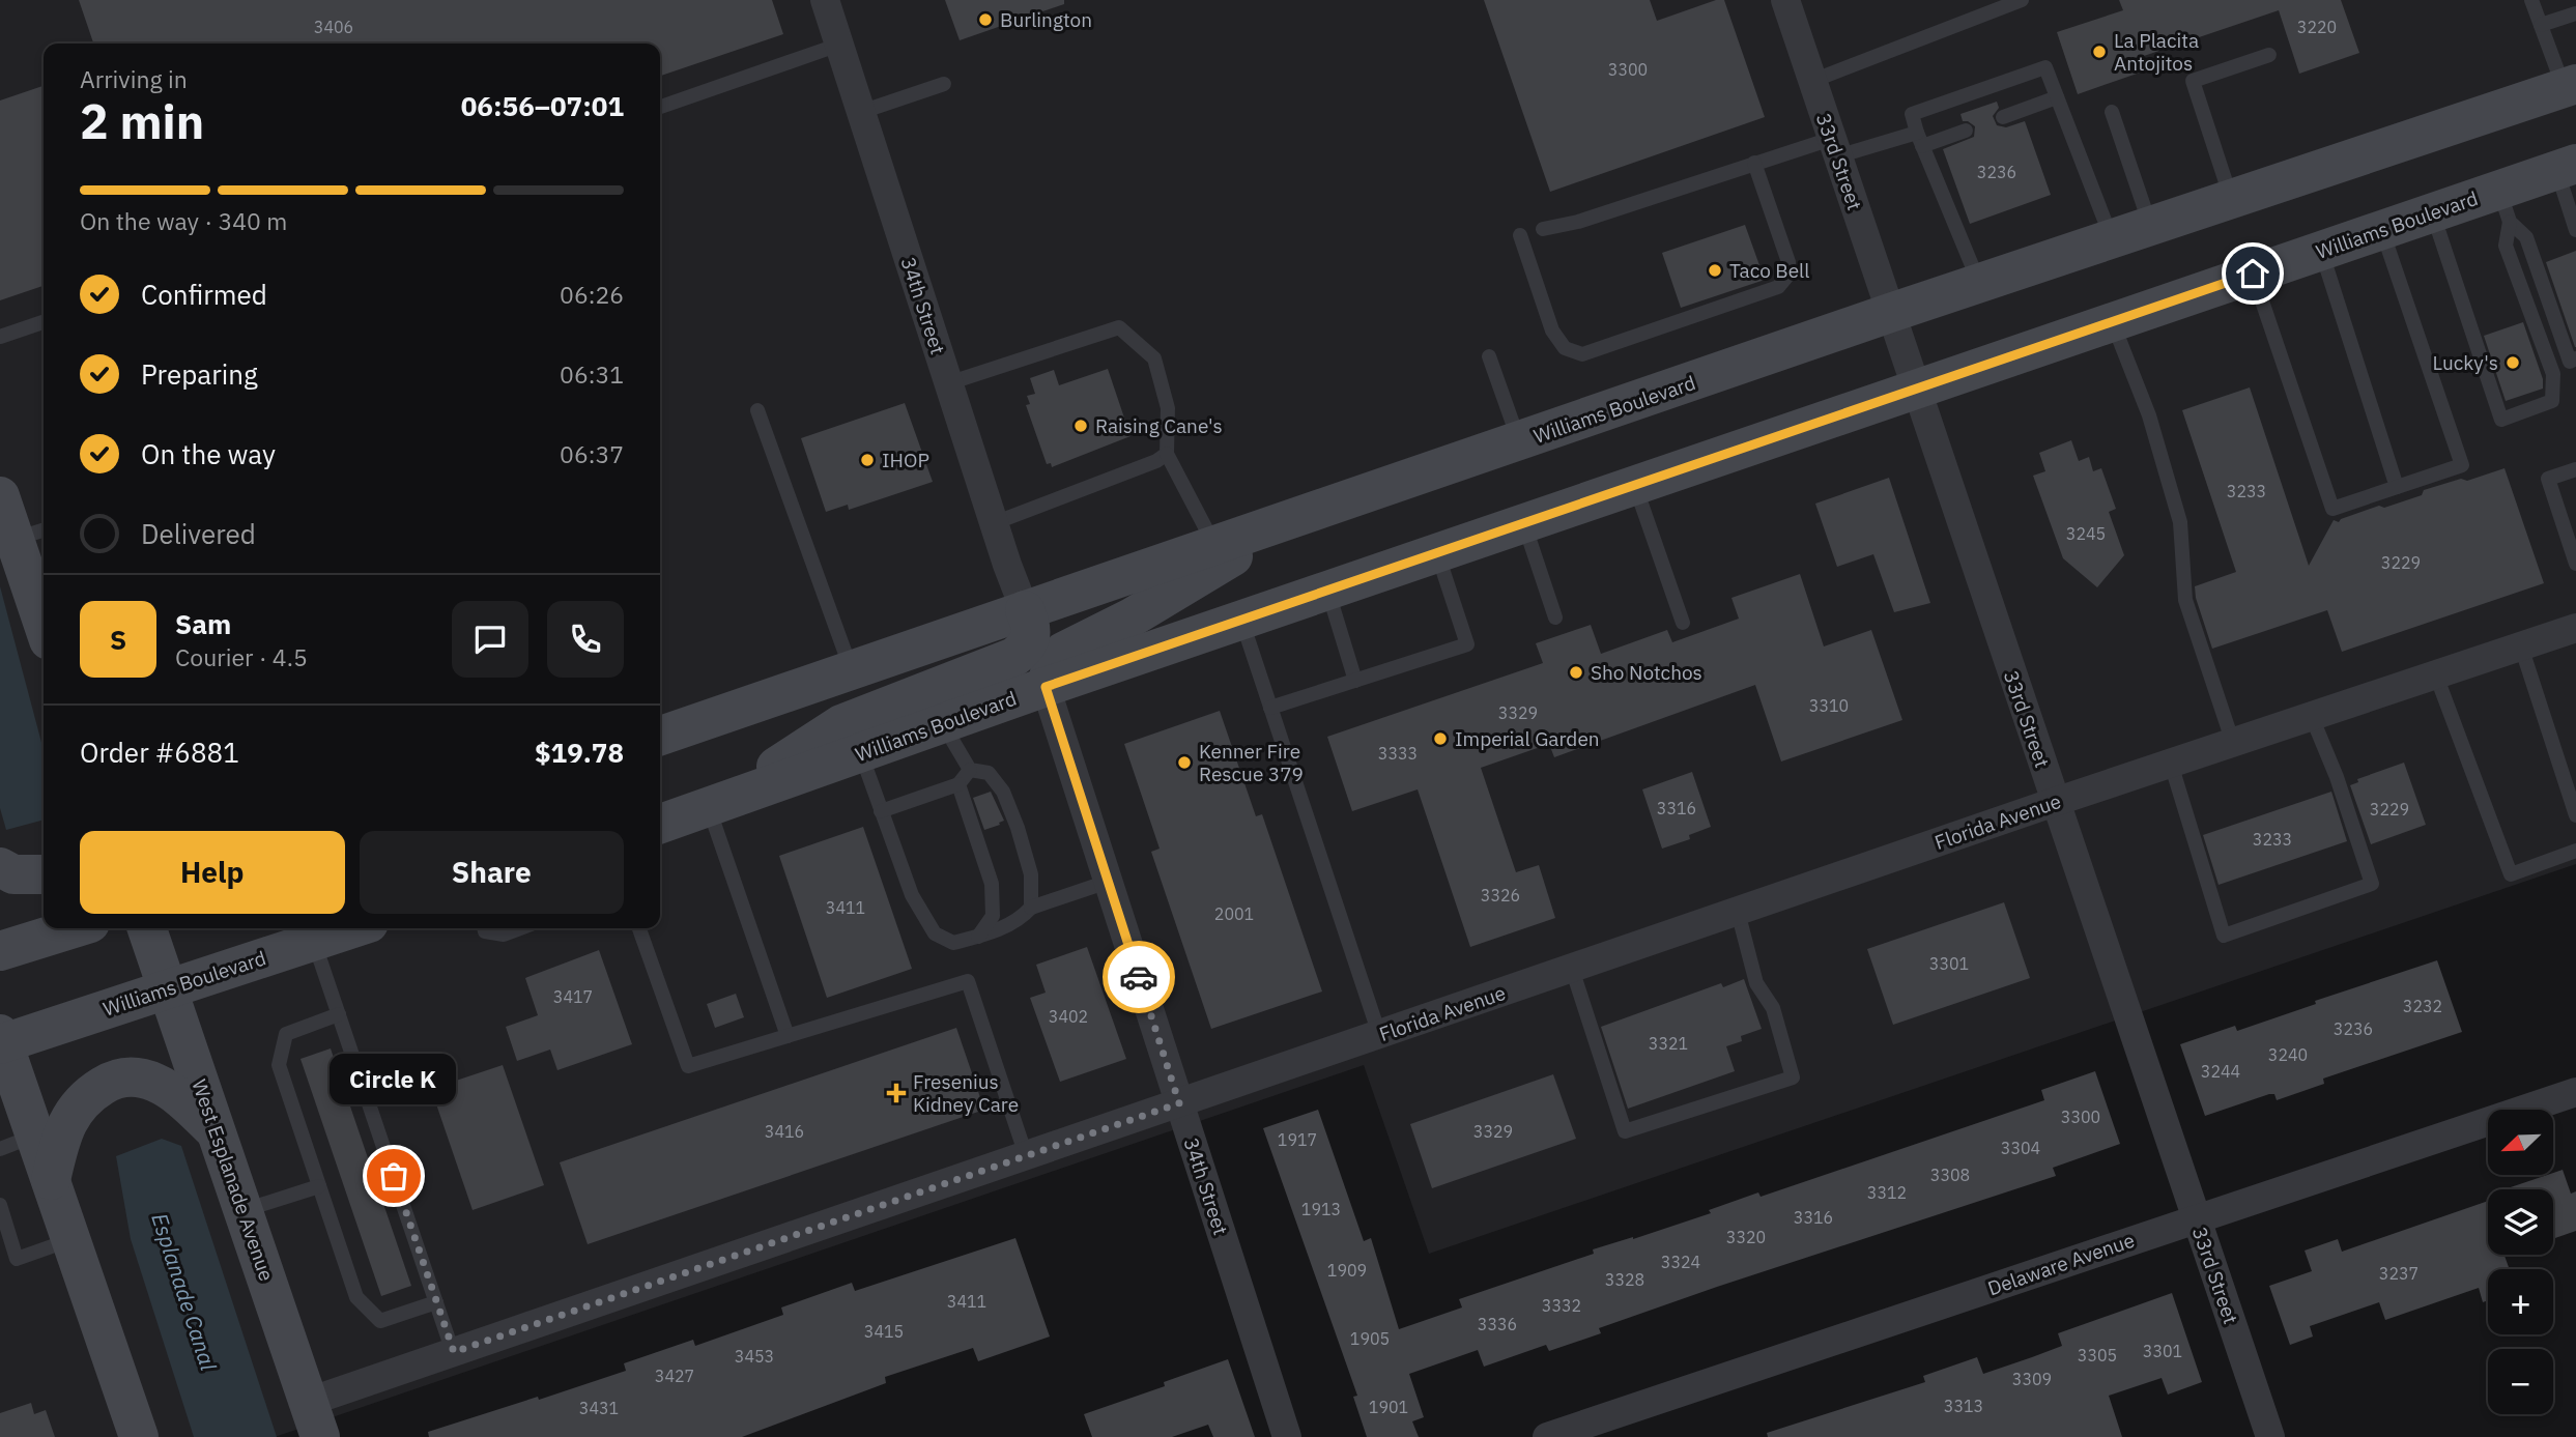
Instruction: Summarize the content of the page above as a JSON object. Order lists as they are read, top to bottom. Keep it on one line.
{"streets":{"main road":["Williams Boulevard","West Esplanade Avenue"],"street":["33rd Street","34th Street","Florida Avenue","Delaware Avenue"]},"crossings":[["33rd Street","Williams Boulevard"],["33rd Street","Florida Avenue"],["33rd Street","Delaware Avenue"],["Williams Boulevard","34th Street"],["Williams Boulevard","West Esplanade Avenue"],["34th Street","Florida Avenue"],["Florida Avenue","West Esplanade Avenue"]],"water":["Esplanade Canal"],"places":{"other":["Burlington","La Placita Antojitos","Taco Bell","Lucky's","Raising Cane's","IHOP","Sho Notchos","Imperial Garden","Kenner Fire Rescue 379","Circle K"],"health":["Fresenius Kidney Care"]},"house_numbers":["3406","3220","3300","3236","3233","3245","3229","3310","3329","3333","3316","3229","3233","3326","3411","2001","3301","3417","3232","3402","3236","3321","3240","3244","3300","3416","3329","1917","3304","3308","3312","1913","3316","3320","3324","1909","3237","3328","3411","3332","3336","3415","1905","3301","3305","3453","3427","3309","3313","1901","3431"],"north":"bottom left","page":{"heading":["2 min","Arriving in","06:56–07:01"],"panel":["Sam","Courier · 4.5","Order #6881","$19.78"],"bar":"On the way · 340 m","list":[["Confirmed","06:26"],["Preparing","06:31"],["On the way","06:37"],"Delivered"],"round":"S","buttons":["Help","Share"],"bubble":"Circle K","map_buttons":["+","−"]}}
